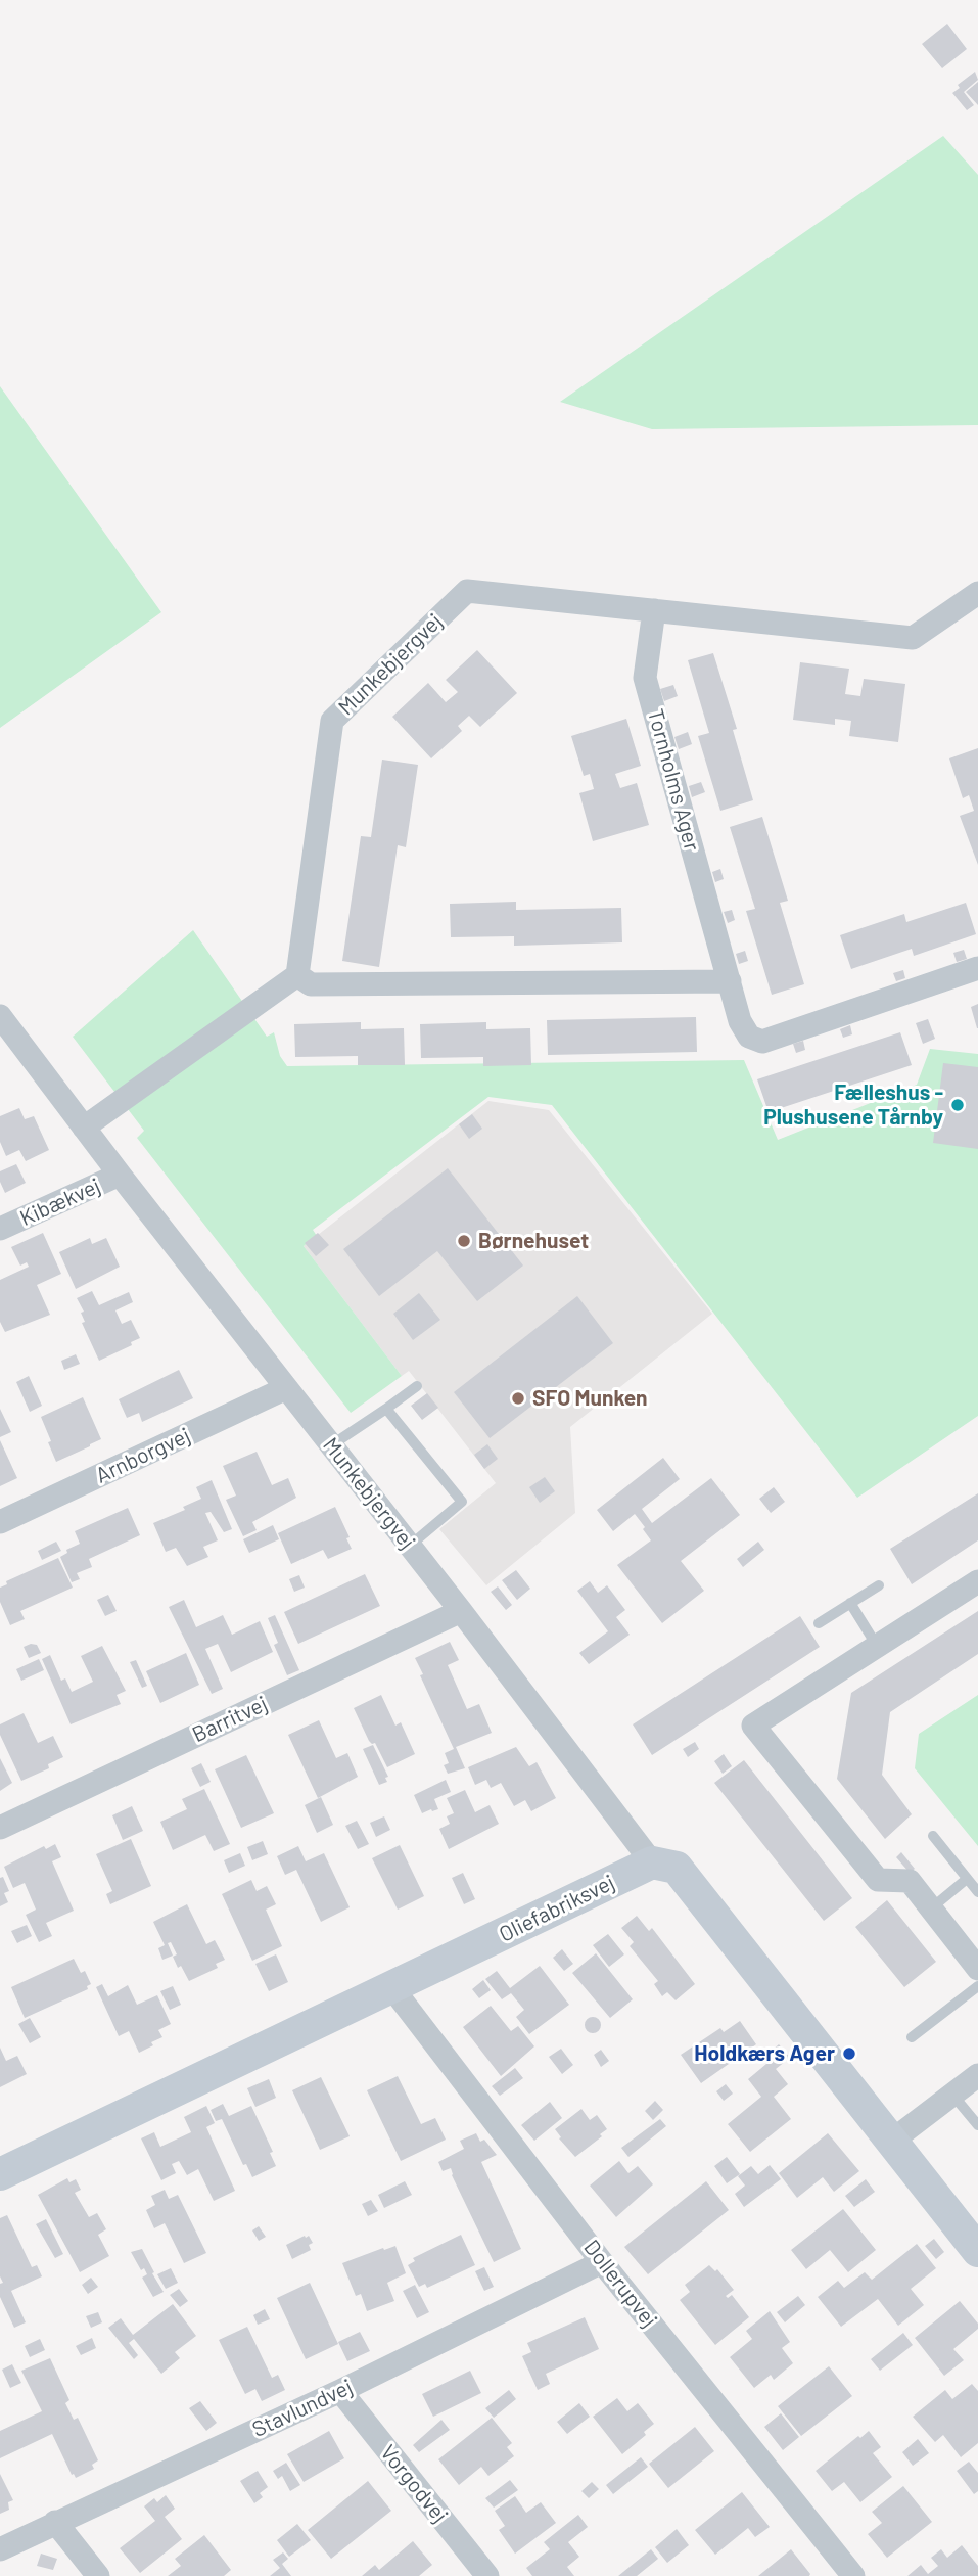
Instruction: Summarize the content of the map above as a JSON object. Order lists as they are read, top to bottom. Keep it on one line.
{"streets":{"street":["Munkebjergvej","Tornholms Ager","Kibækvej","Arnborgvej","Barritvej","Oliefabriksvej","Dollerupvej","Stavlundvej","Vorgodvej"]},"crossings":[["Munkebjergvej","Tornholms Ager"],["Munkebjergvej","Kibækvej"],["Munkebjergvej","Arnborgvej"],["Munkebjergvej","Barritvej"],["Munkebjergvej","Oliefabriksvej"],["Oliefabriksvej","Dollerupvej"],["Dollerupvej","Stavlundvej"],["Stavlundvej","Vorgodvej"]],"places":["Fælleshus - Plushusene Tårnby","Børnehuset","SFO Munken","Holdkærs Ager"]}
